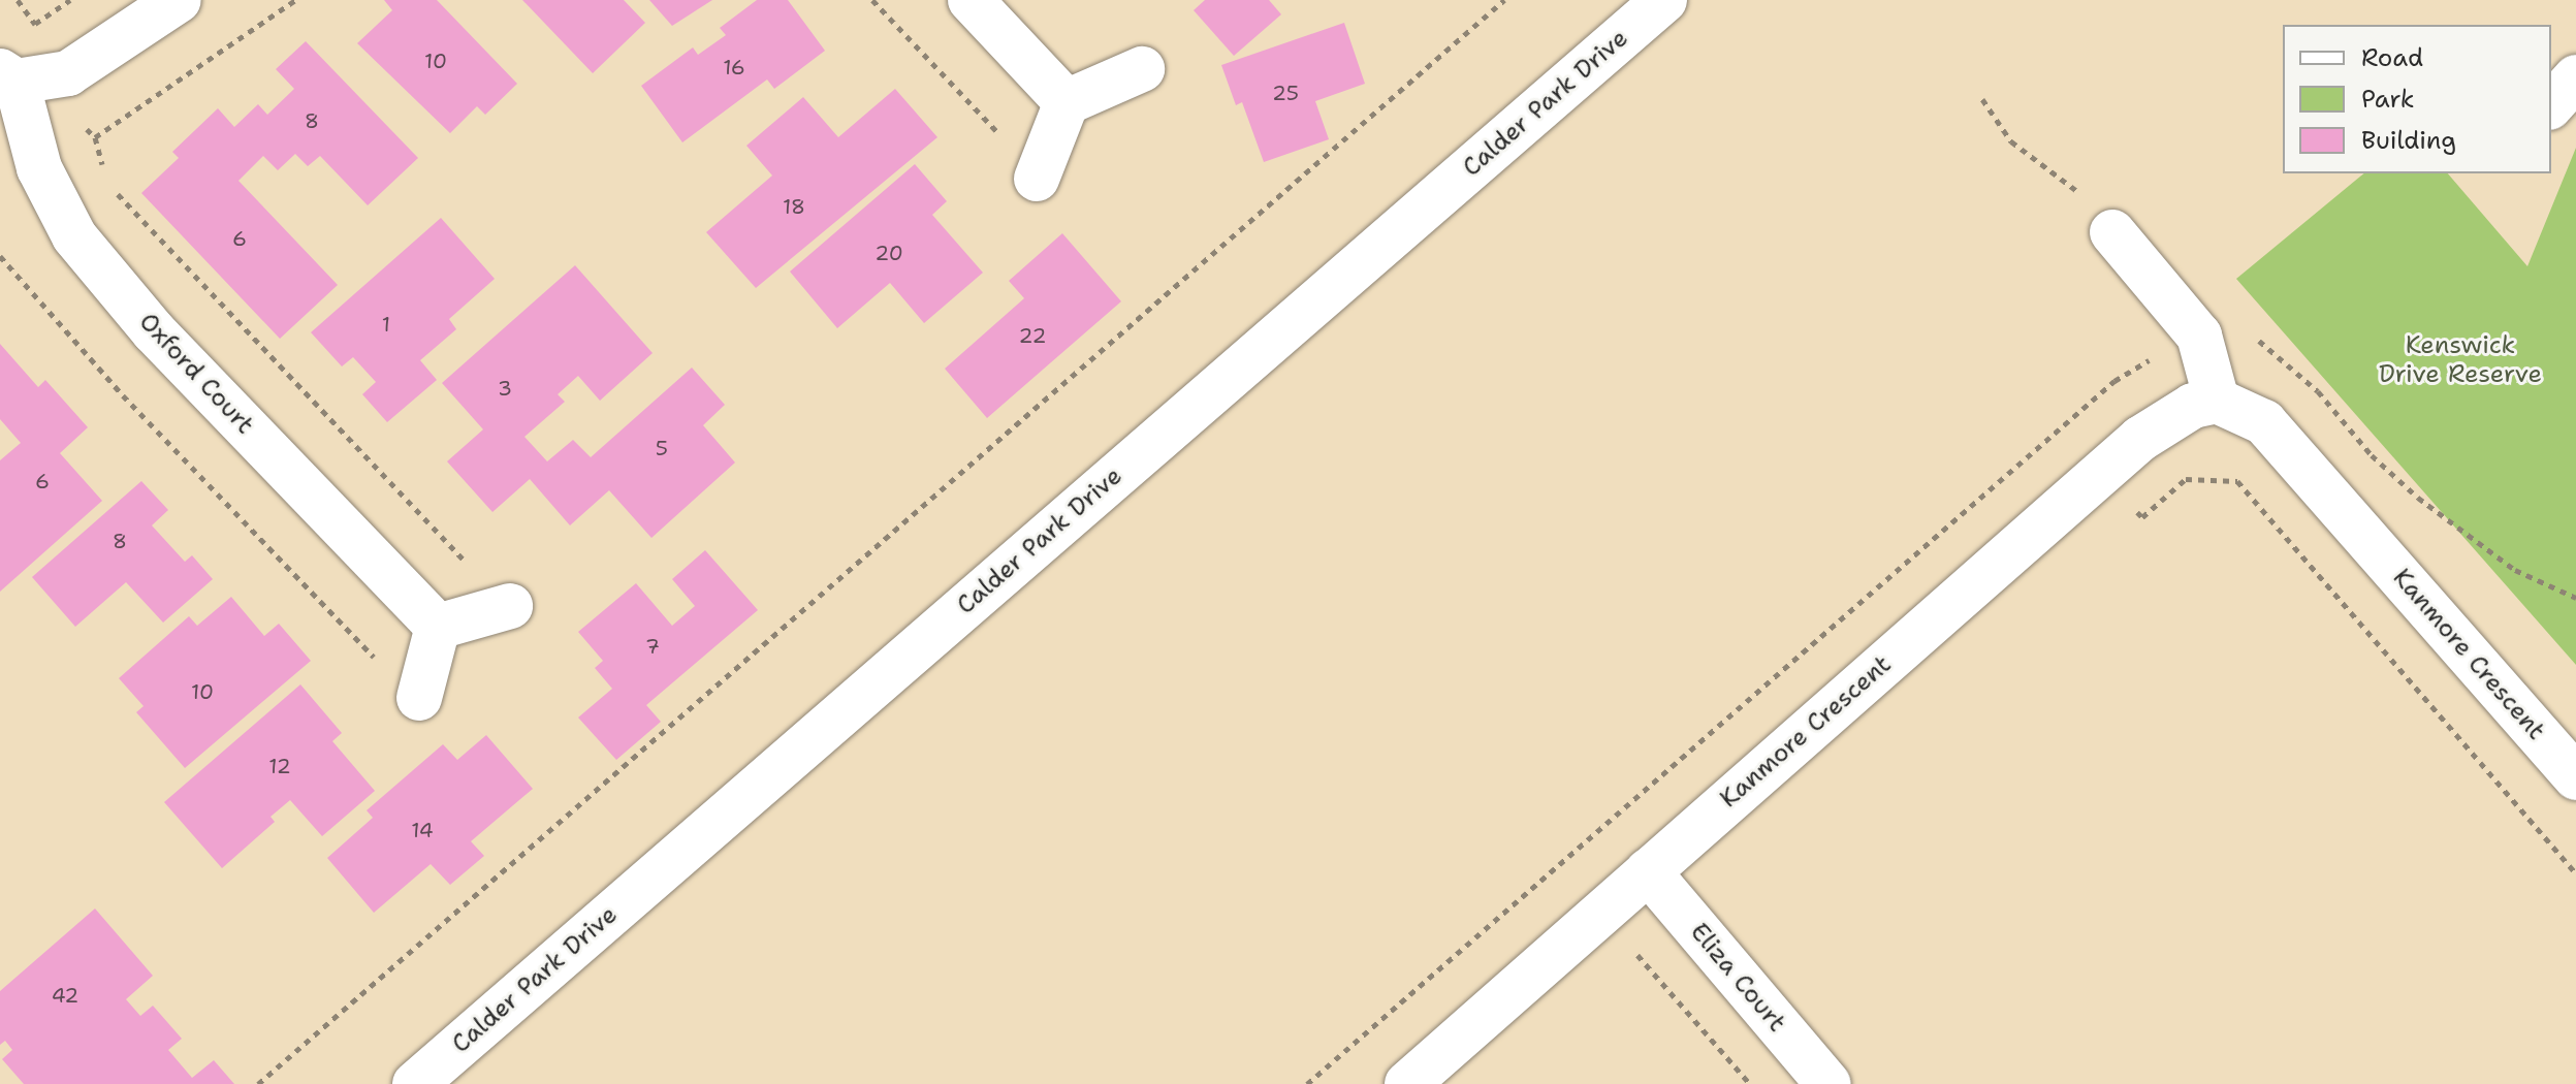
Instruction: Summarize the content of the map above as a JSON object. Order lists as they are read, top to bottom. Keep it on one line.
{"streets":{"street":["Calder Park Drive","Oxford Court","Kanmore Crescent","Eliza Court"]},"crossings":[["Kanmore Crescent","Eliza Court"]],"parks":["Kenswick Drive Reserve"],"house_numbers":["10","16","25","8","18","6","20","1","22","3","5","6","8","7","10","12","14","42"],"legend":["Road","Park","Building"]}
